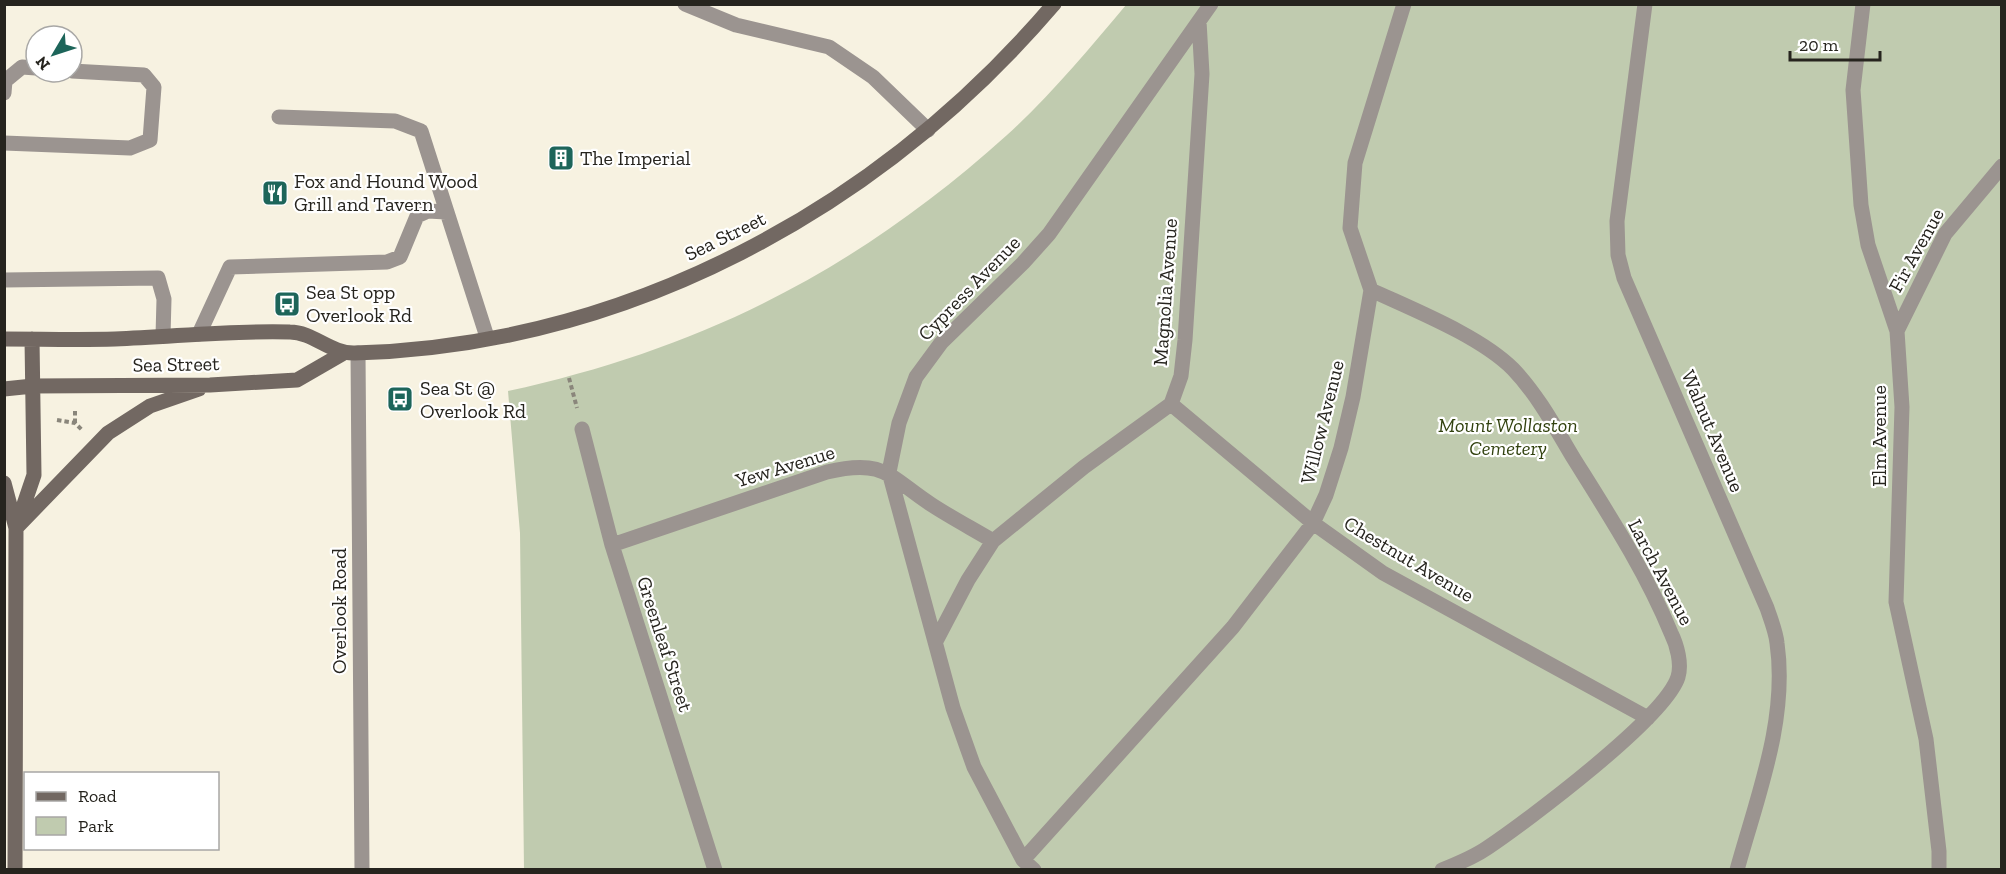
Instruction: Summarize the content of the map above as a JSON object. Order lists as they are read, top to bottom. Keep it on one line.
{"streets":{"main road":["Sea Street"],"street":["Fir Avenue","Cypress Avenue","Magnolia Avenue","Willow Avenue","Walnut Avenue","Elm Avenue","Yew Avenue","Chestnut Avenue","Larch Avenue","Overlook Road","Greenleaf Street"]},"crossings":[["Sea Street","Overlook Road"],["Fir Avenue","Elm Avenue"],["Cypress Avenue","Magnolia Avenue"],["Cypress Avenue","Willow Avenue"],["Cypress Avenue","Yew Avenue"],["Magnolia Avenue","Chestnut Avenue"],["Willow Avenue","Chestnut Avenue"],["Willow Avenue","Larch Avenue"],["Yew Avenue","Greenleaf Street"],["Chestnut Avenue","Larch Avenue"]],"parks":["Mount Wollaston Cemetery"],"places":{"building":["The Imperial"],"restaurant":["Fox and Hound Wood Grill and Tavern"],"bus stop":["Sea St opp Overlook Rd","Sea St @ Overlook Rd"]},"legend":["Road","Park"],"scale_bar":"20 m","north":"bottom left"}
